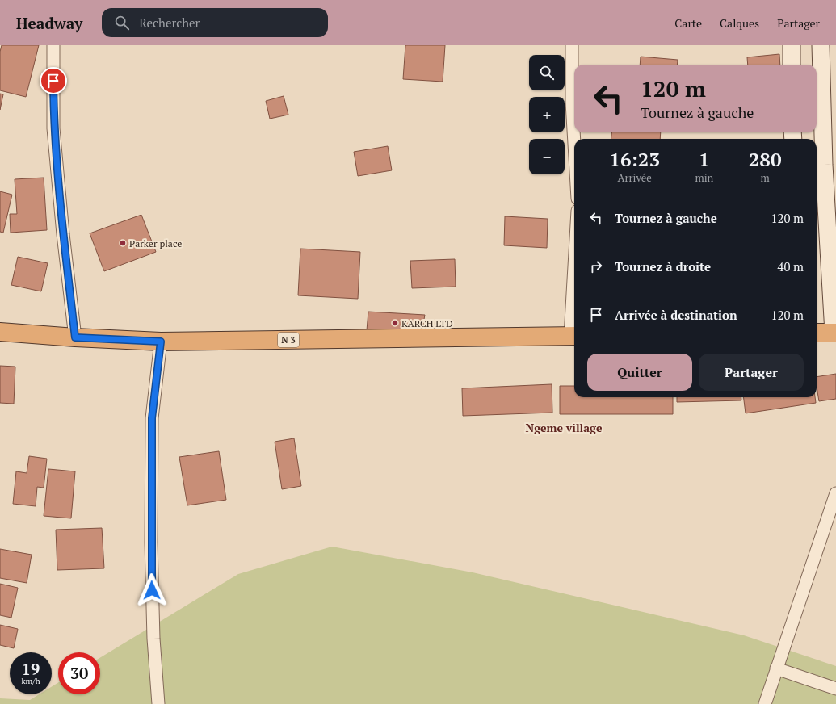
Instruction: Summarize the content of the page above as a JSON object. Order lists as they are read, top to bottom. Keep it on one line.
{"streets":{"highway":["N 3"]},"districts":["Ngeme village"],"places":["Parker place","KARCH LTD"],"page":{"header":"Headway","search":"Rechercher","nav":["Carte","Calques","Partager"],"map_buttons":["+","−"],"turn":["120 m","Tournez à gauche"],"eta":["16:23","Arrivée","1","min","280","m"],"list":[{"name":"Tournez à gauche","value":"120 m"},{"name":"Tournez à droite","value":"40 m"},{"name":"Arrivée à destination","value":"120 m"}],"buttons":["Quitter","Partager"],"speed":"19 km/h","limit":"30"}}
